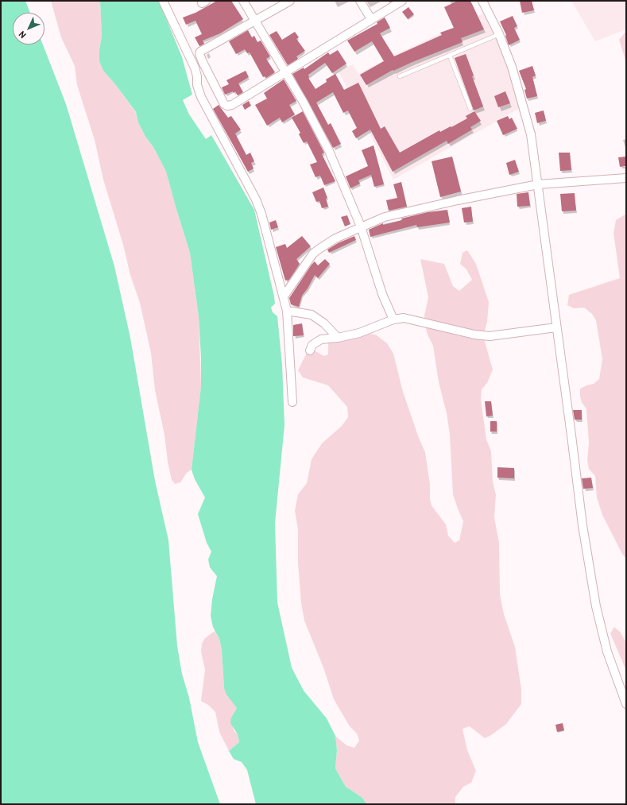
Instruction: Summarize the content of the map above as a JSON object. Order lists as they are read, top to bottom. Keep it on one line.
{"north":"bottom left"}
